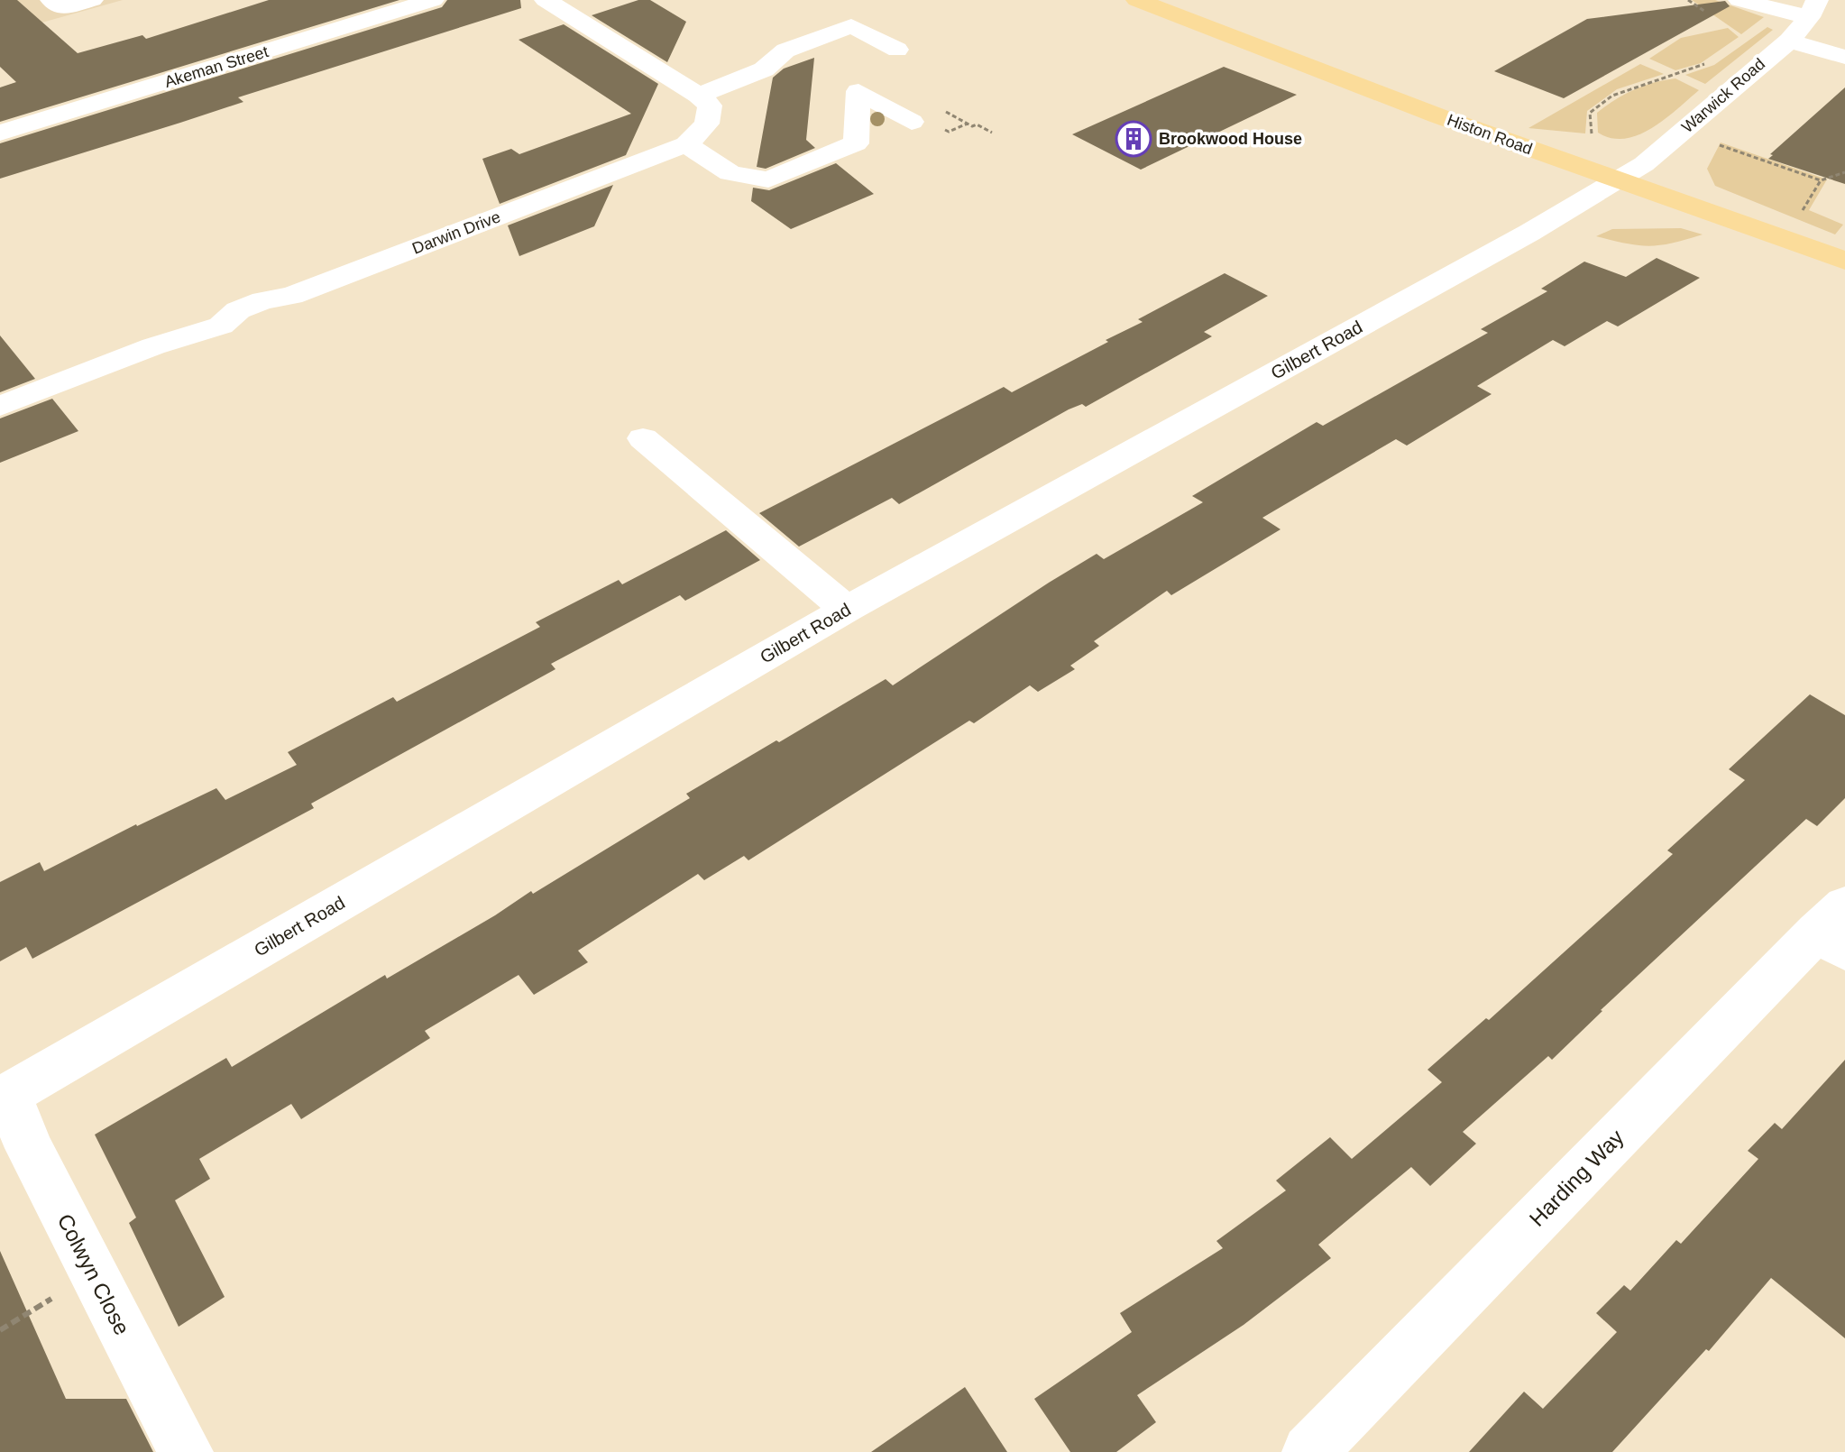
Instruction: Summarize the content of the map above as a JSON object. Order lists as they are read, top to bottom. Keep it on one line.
{"streets":{"main road":["Histon Road"],"street":["Akeman Street","Warwick Road","Darwin Drive","Gilbert Road","Harding Way","Colwyn Close"]},"crossings":[["Warwick Road","Histon Road"],["Warwick Road","Gilbert Road"],["Histon Road","Gilbert Road"],["Gilbert Road","Colwyn Close"]],"places":{"building":["Brookwood House"]}}
